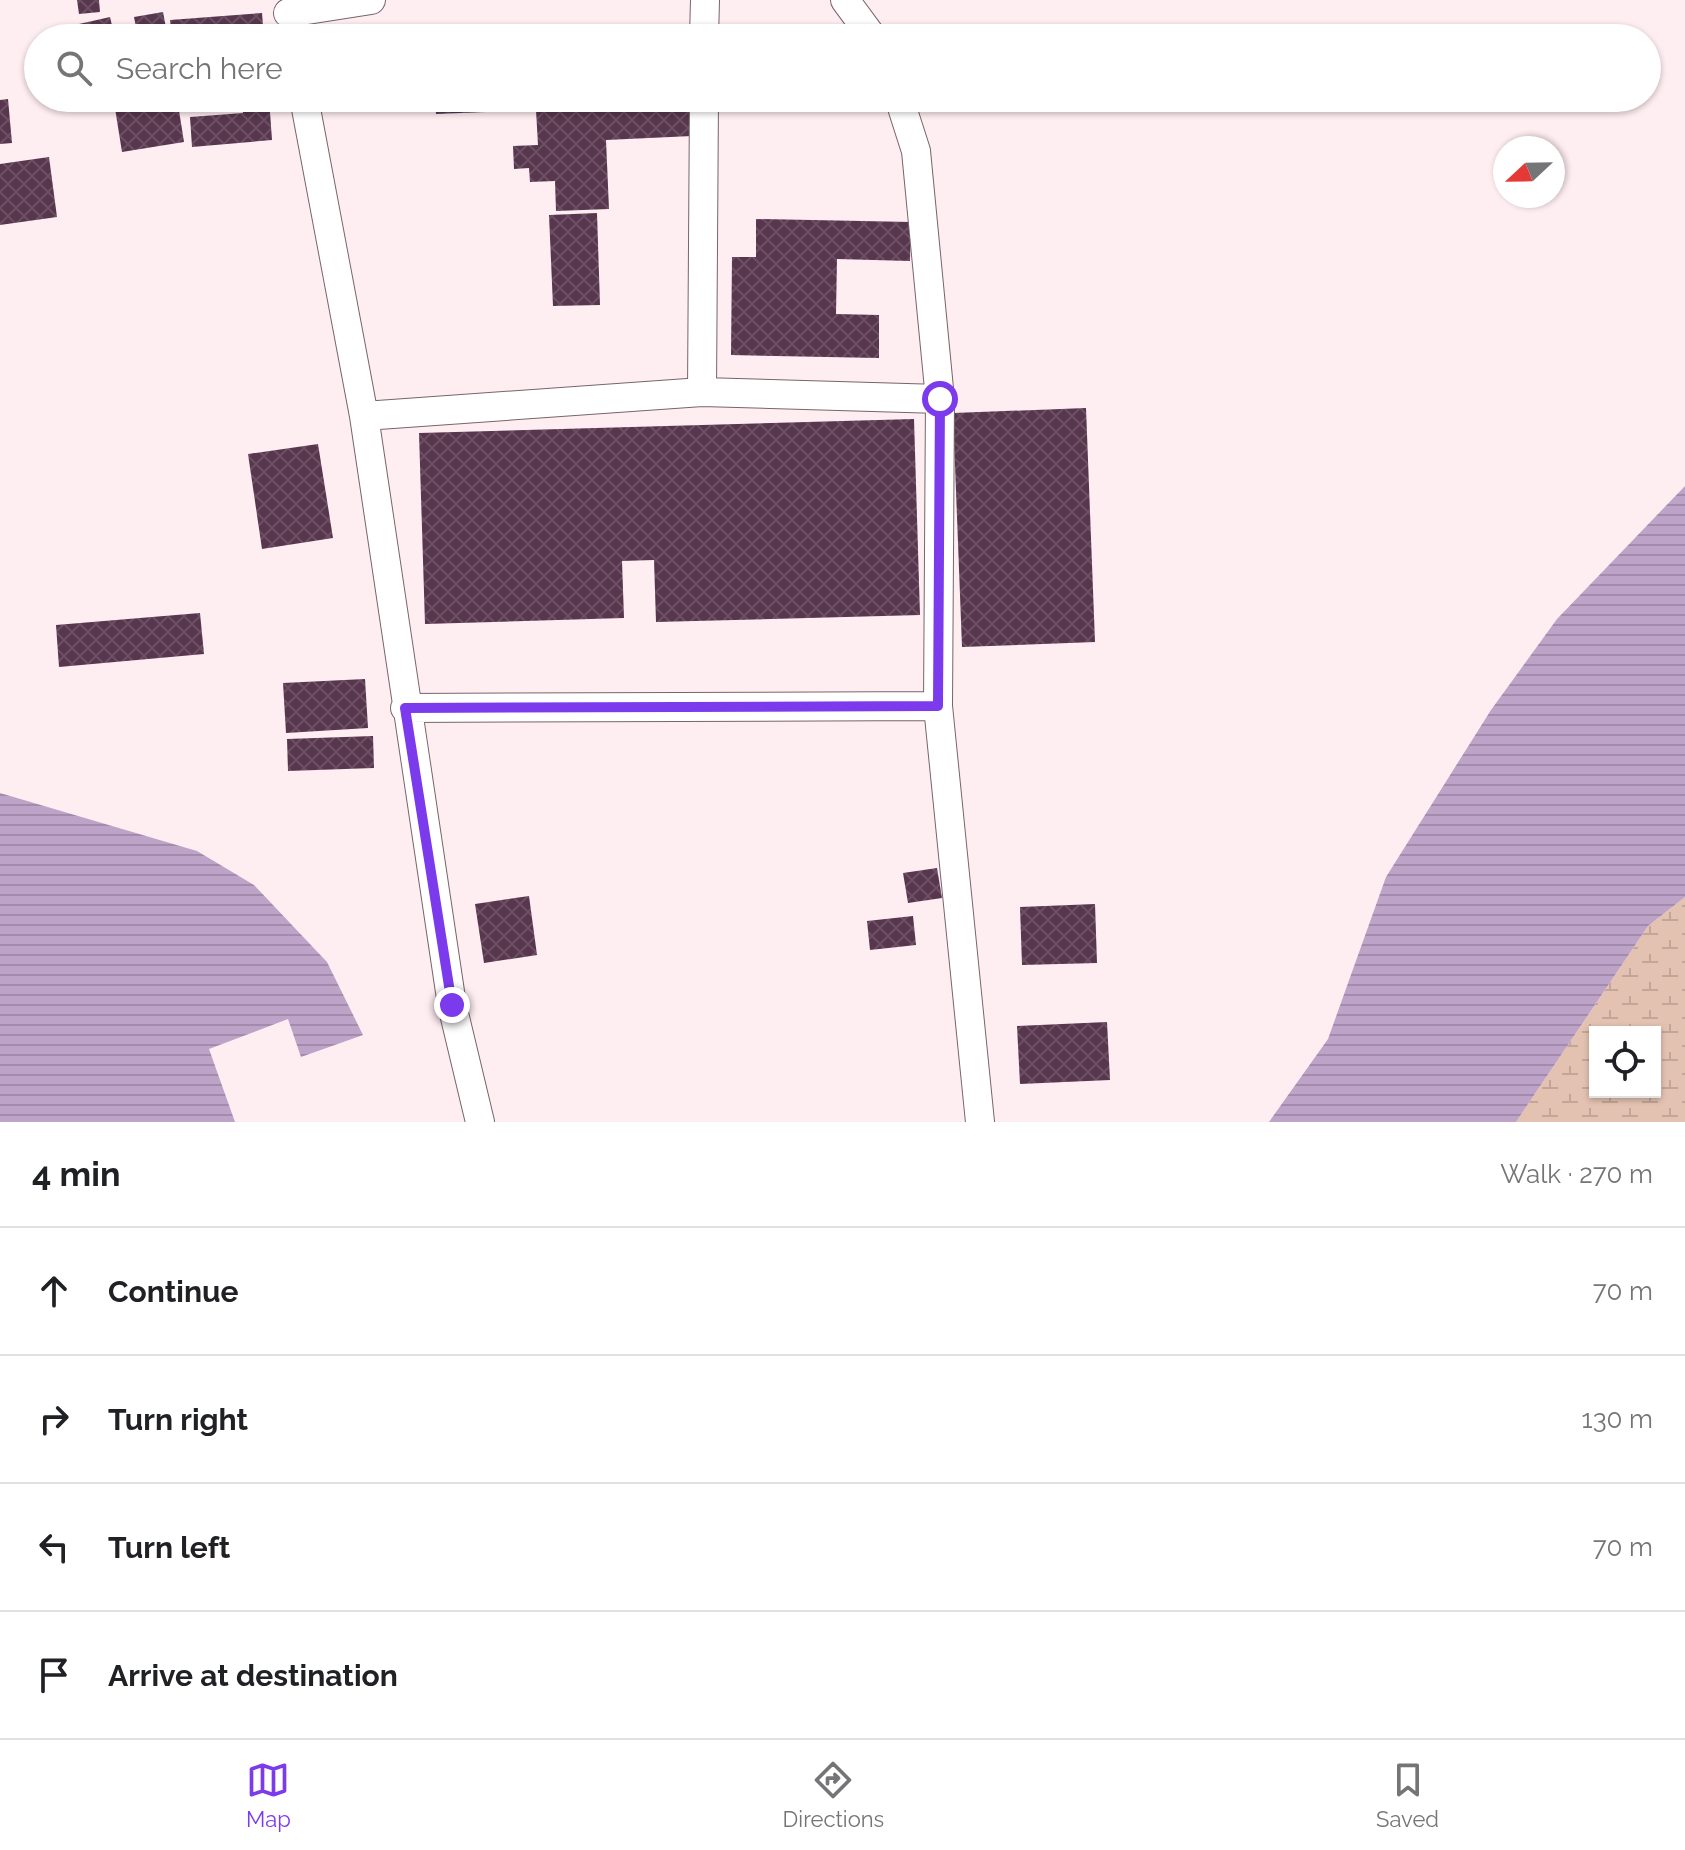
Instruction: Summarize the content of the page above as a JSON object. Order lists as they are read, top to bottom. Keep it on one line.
{"north":"left","page":{"search":"Search here","heading":["4 min","Walk · 270 m"],"list":[["Continue","70 m"],["Turn right","130 m"],["Turn left","70 m"],"Arrive at destination"],"nav":["Map","Directions","Saved"]}}
